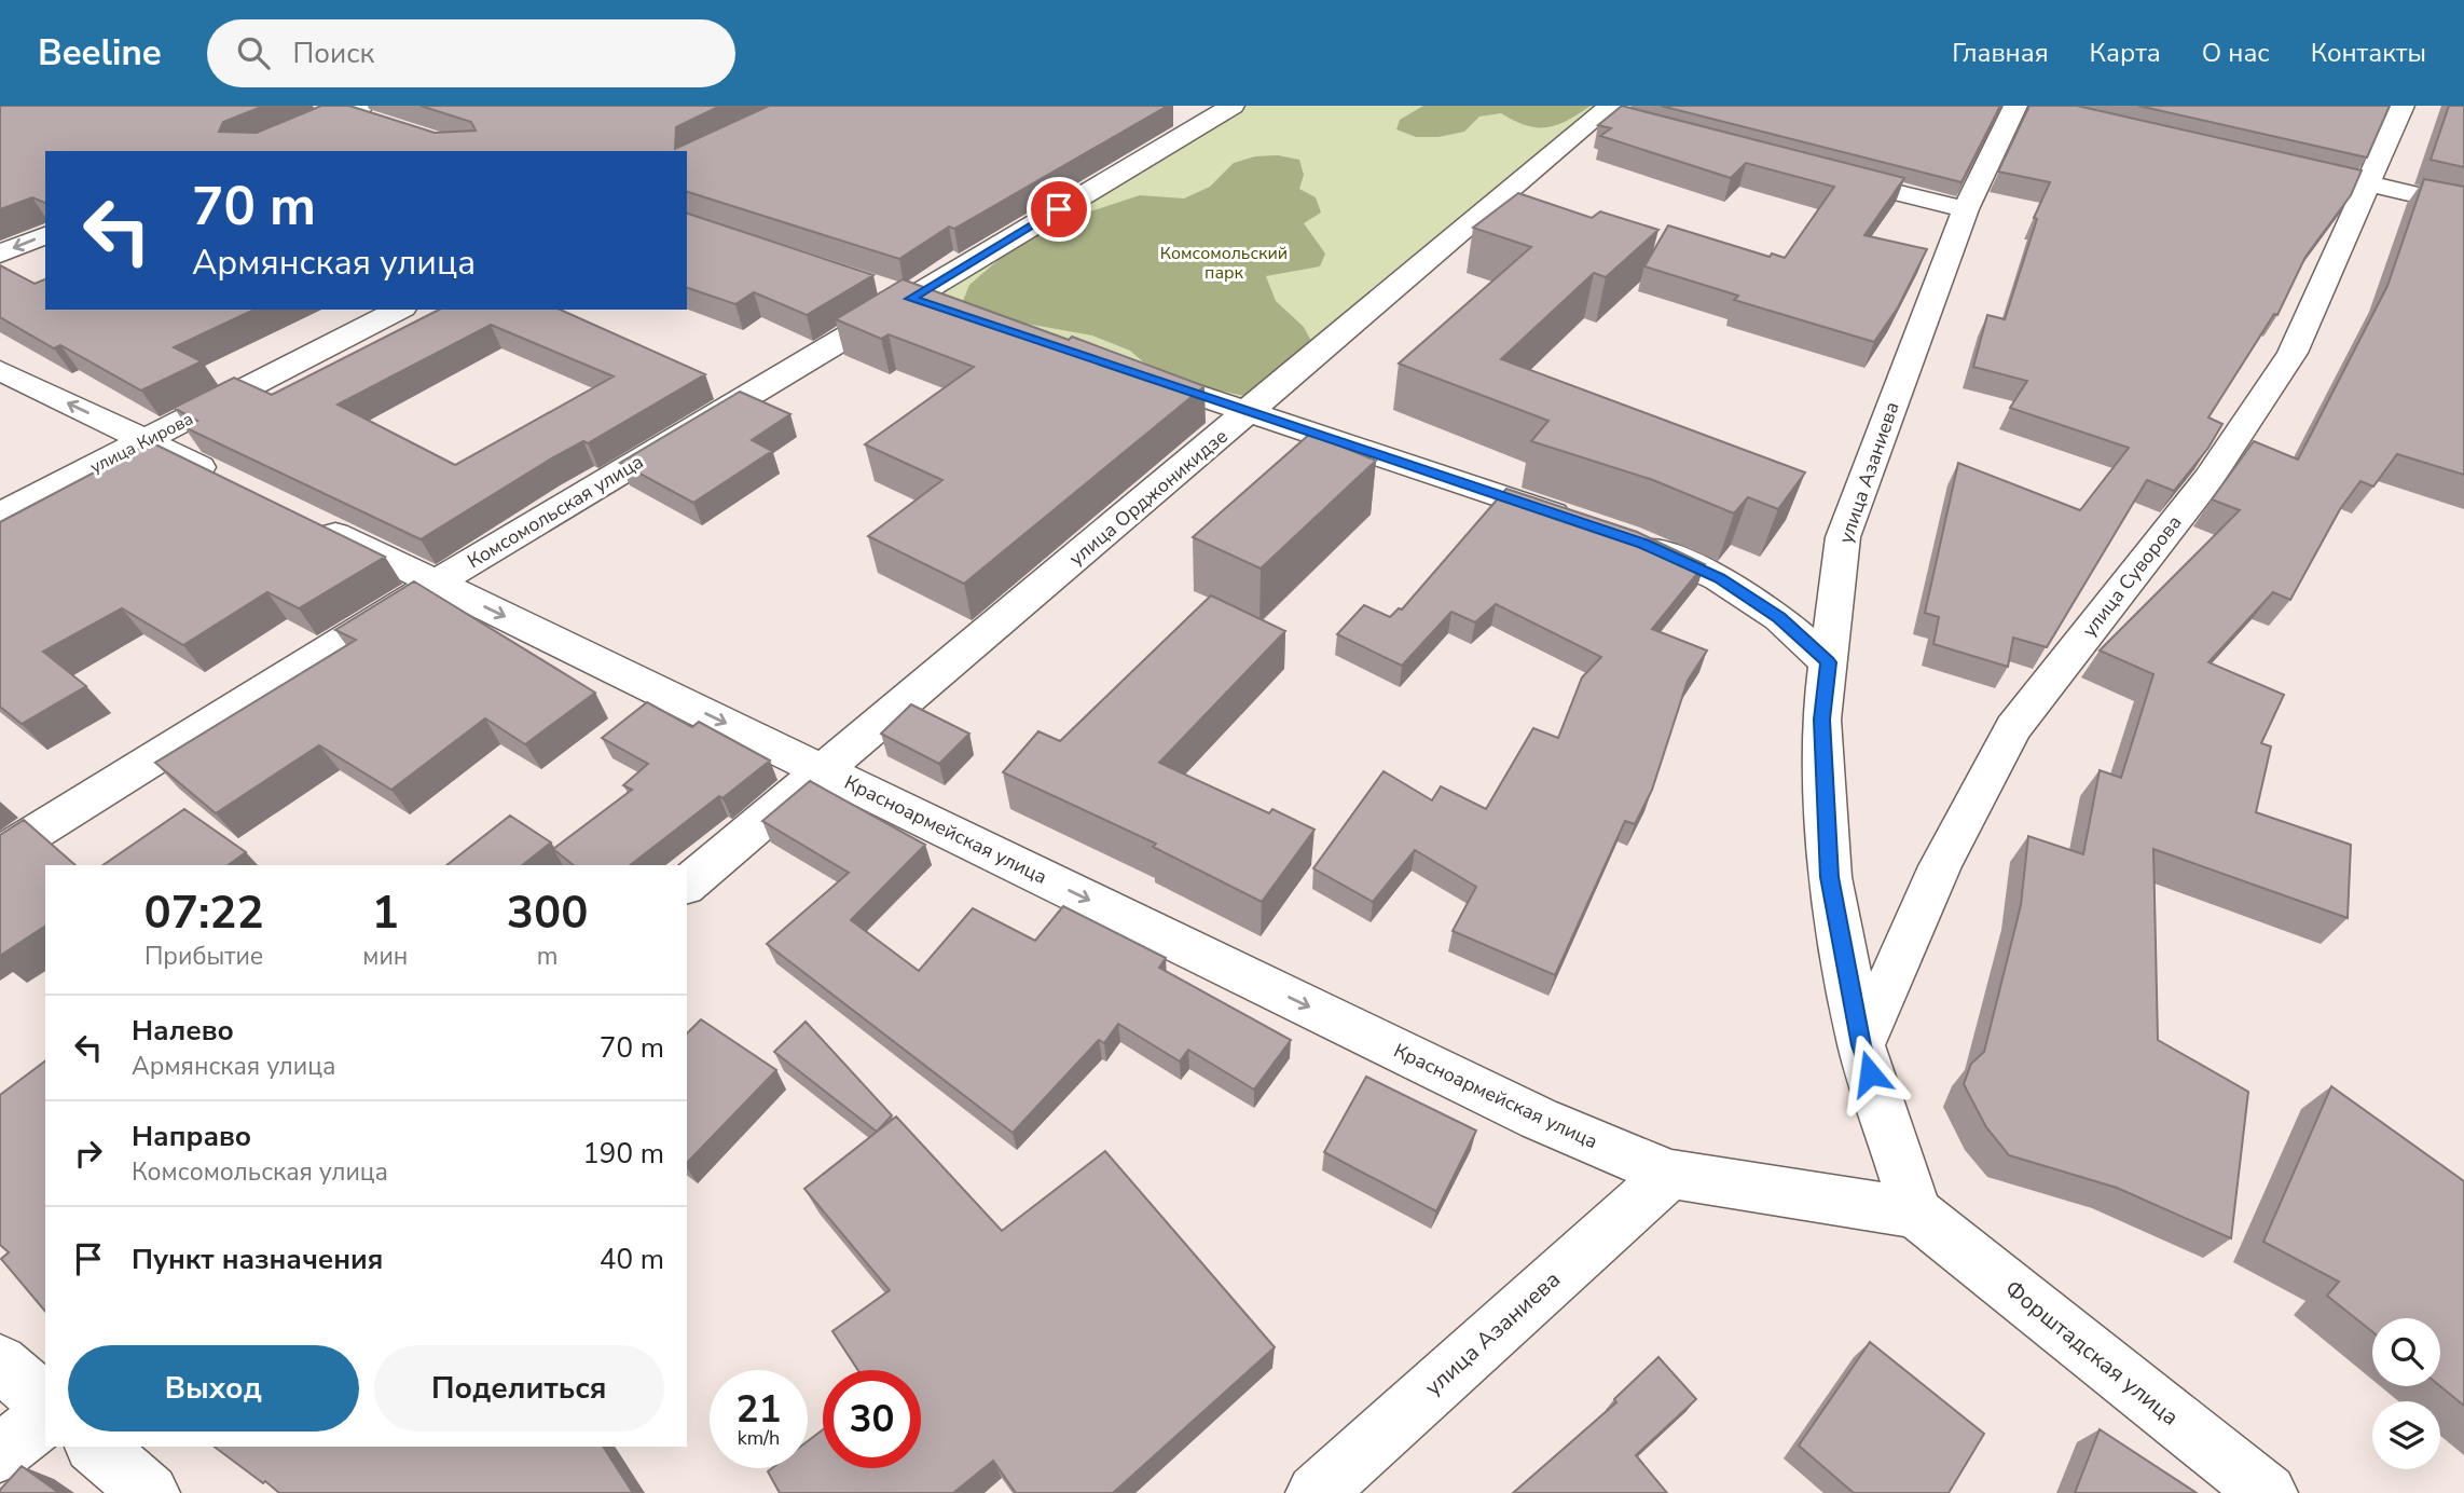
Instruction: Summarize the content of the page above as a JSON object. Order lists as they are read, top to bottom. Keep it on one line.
{"streets":{"street":["улица Кирова","улица Азаниева","улица Орджоникидзе","Комсомольская улица","улица Суворова","Красноармейская улица","Форштадская улица"]},"crossings":[["улица Азаниева","улица Суворова"],["улица Азаниева","Красноармейская улица"],["улица Азаниева","Форштадская улица"],["улица Орджоникидзе","Красноармейская улица"],["Комсомольская улица","Красноармейская улица"],["Красноармейская улица","Форштадская улица"]],"one_way":["Красноармейская улица"],"parks":["Комсомольский парк"],"page":{"header":"Beeline","search":"Поиск","nav":["Главная","Карта","О нас","Контакты"],"turn":["70 m","Армянская улица"],"eta":["07:22","Прибытие","1","мин","300","m"],"list":[{"name":"Налево","note":"Армянская улица","value":"70 m"},{"name":"Направо","note":"Комсомольская улица","value":"190 m"},{"name":"Пункт назначения","value":"40 m"}],"buttons":["Выход","Поделиться"],"speed":"21 km/h","limit":"30"}}
